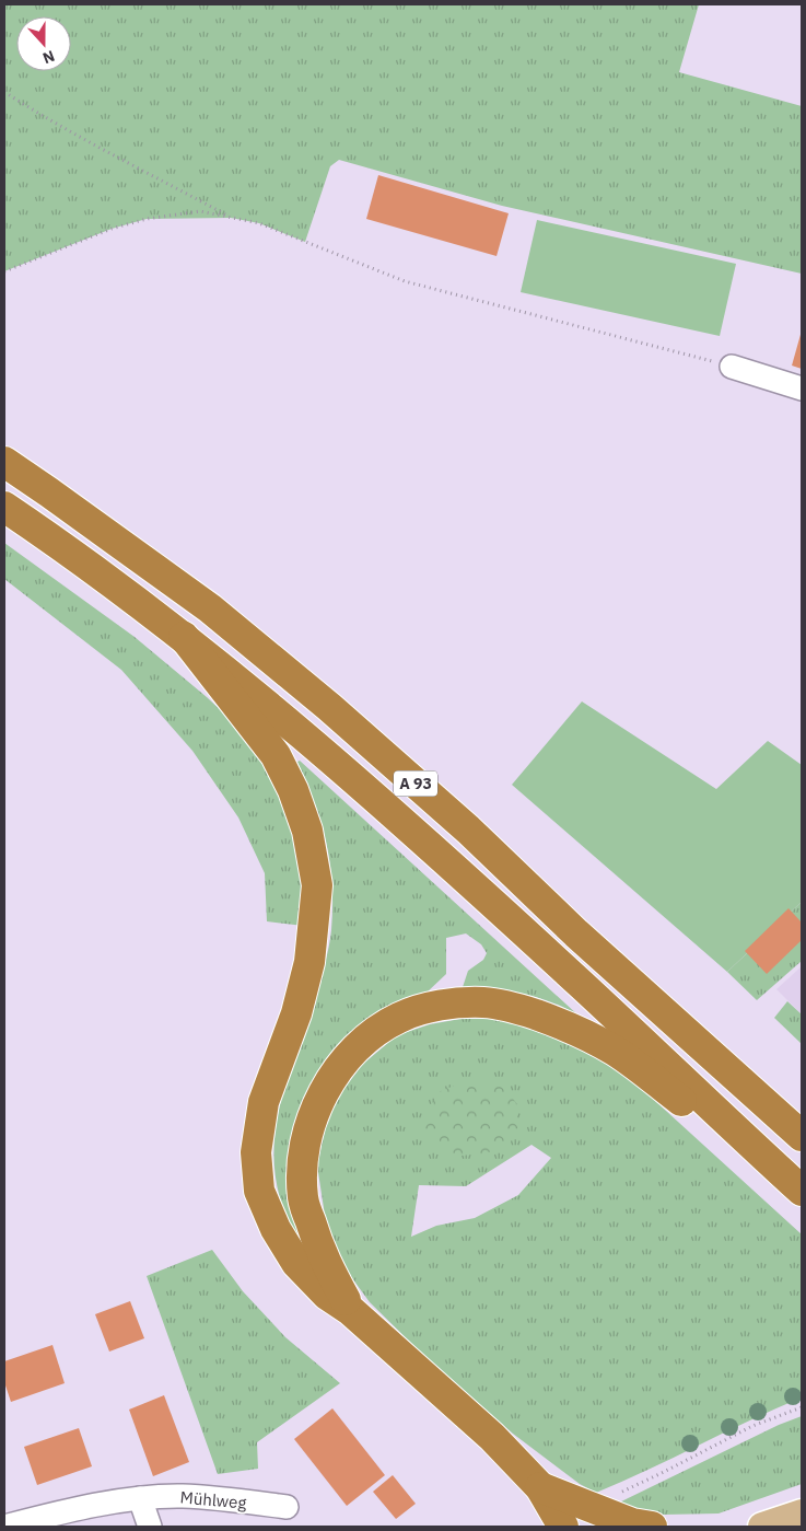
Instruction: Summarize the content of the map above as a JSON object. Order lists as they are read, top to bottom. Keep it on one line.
{"streets":{"highway":["A 93"],"street":["Mühlweg"]},"north":"bottom"}
